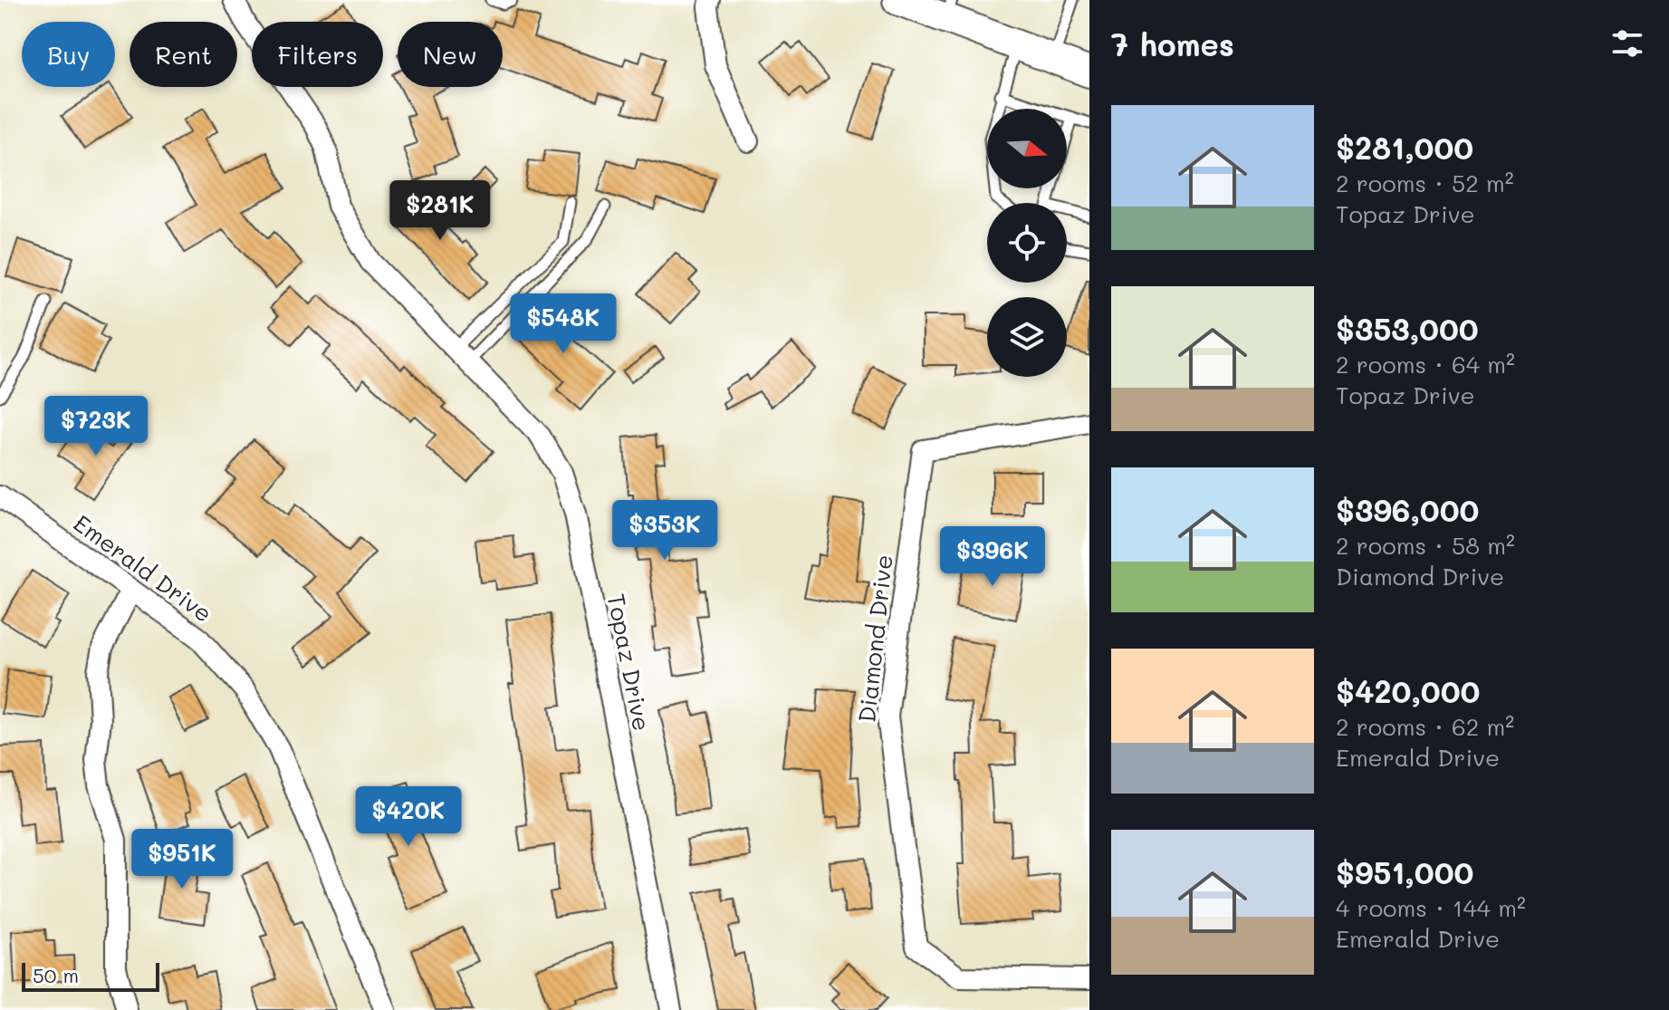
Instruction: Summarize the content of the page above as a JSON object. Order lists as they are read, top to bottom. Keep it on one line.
{"streets":{"street":["Emerald Drive","Diamond Drive","Topaz Drive"]},"scale_bar":"50 m","north":"right","page":{"heading":"7 homes","chip":["Buy","Rent","Filters","New"],"list":[{"name":"$281,000","note":"2 rooms · 52 m² · Topaz Drive"},{"name":"$353,000","note":"2 rooms · 64 m² · Topaz Drive"},{"name":"$396,000","note":"2 rooms · 58 m² · Diamond Drive"},{"name":"$420,000","note":"2 rooms · 62 m² · Emerald Drive"},{"name":"$951,000","note":"4 rooms · 144 m² · Emerald Drive"}],"price":["$281K","$548K","$723K","$353K","$396K","$420K","$951K"],"scale":"50 m"}}
